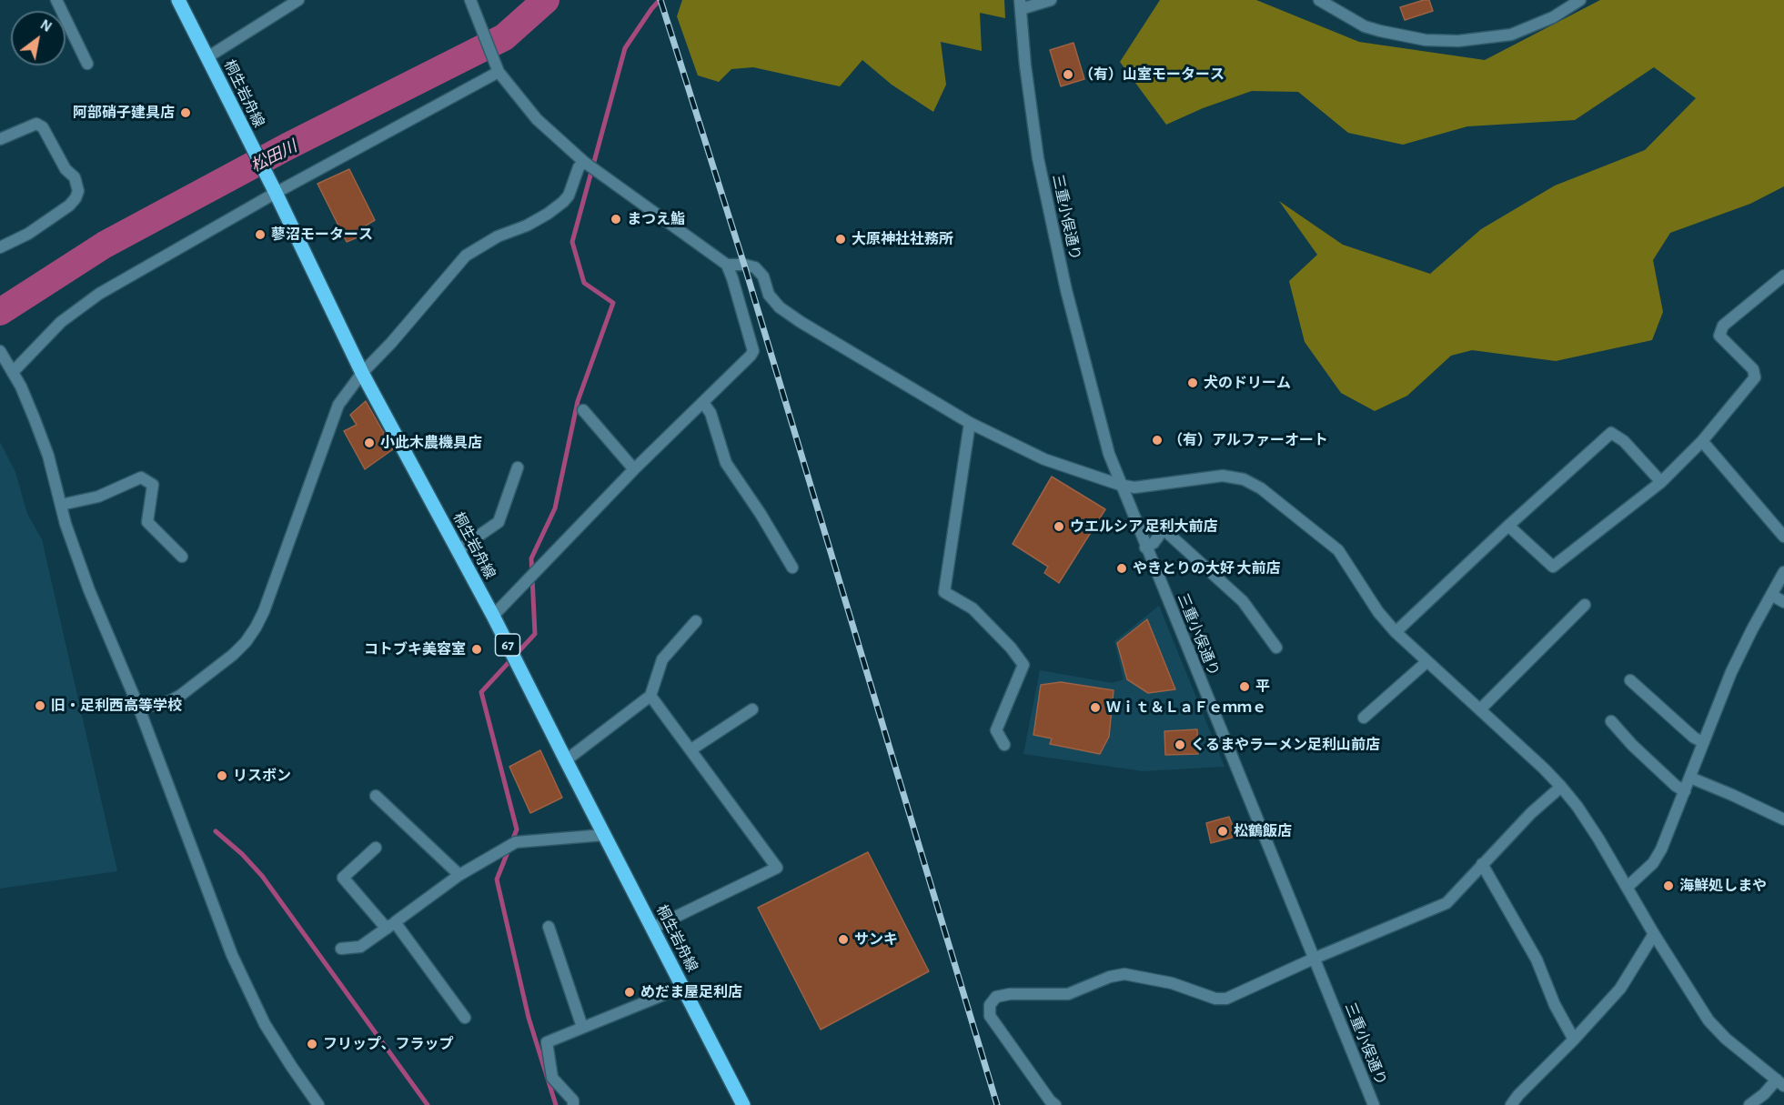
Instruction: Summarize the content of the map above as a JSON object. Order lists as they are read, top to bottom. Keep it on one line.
{"streets":{"main road":["桐生岩舟線","67"],"street":["三重小俣通り"]},"water":["松田川"],"places":["（有）山室モータース","阿部硝子建具店","まつえ鮨","蓼沼モータース","大原神社社務所","犬のドリーム","（有）アルファーオート","小此木農機具店","ウエルシア 足利大前店","やきとりの大好 大前店","コトブキ美容室","平","旧・足利西高等学校","Ｗｉｔ＆ＬａＦｅｍｍｅ","くるまやラーメン足利山前店","リスボン","松鶴飯店","海鮮処しまや","サンキ","めだま屋足利店","フリップ、フラップ"],"north":"top right"}
